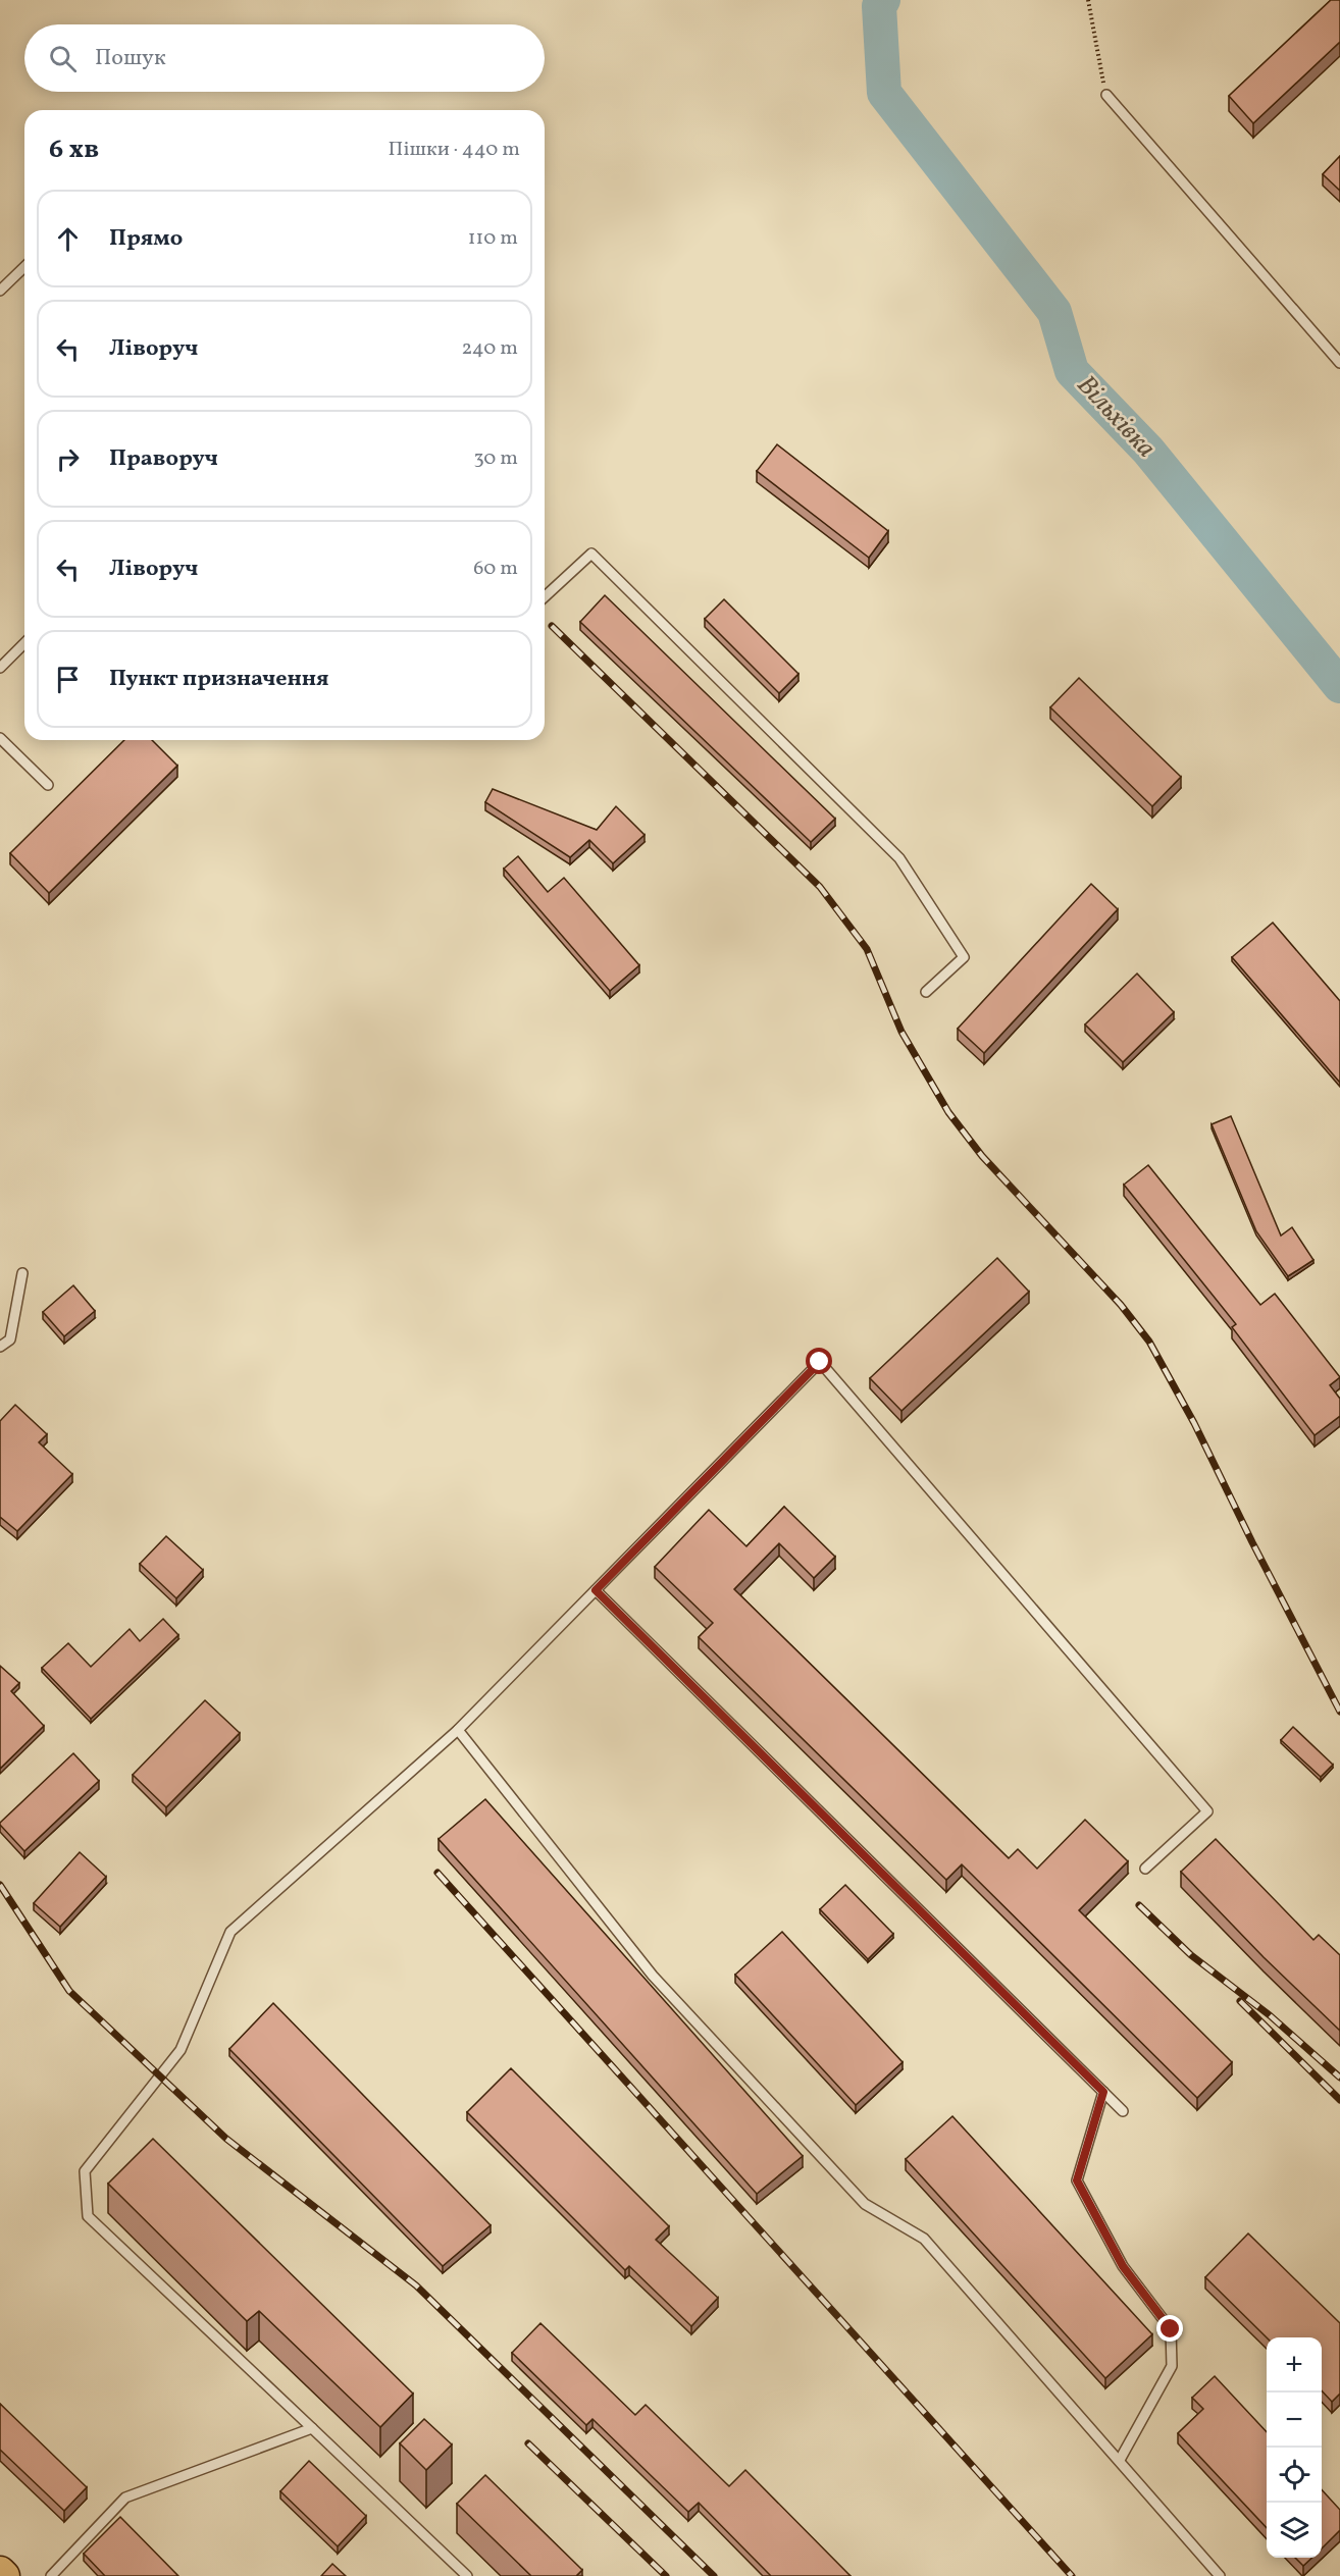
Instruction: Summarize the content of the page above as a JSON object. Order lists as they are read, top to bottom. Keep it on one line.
{"water":["Вільхівка"],"page":{"search":"Пошук","heading":["6 хв","Пішки · 440 m"],"list":[["Прямо","110 m"],["Ліворуч","240 m"],["Праворуч","30 m"],["Ліворуч","60 m"],"Пункт призначення"],"map_buttons":["+","−"]}}
